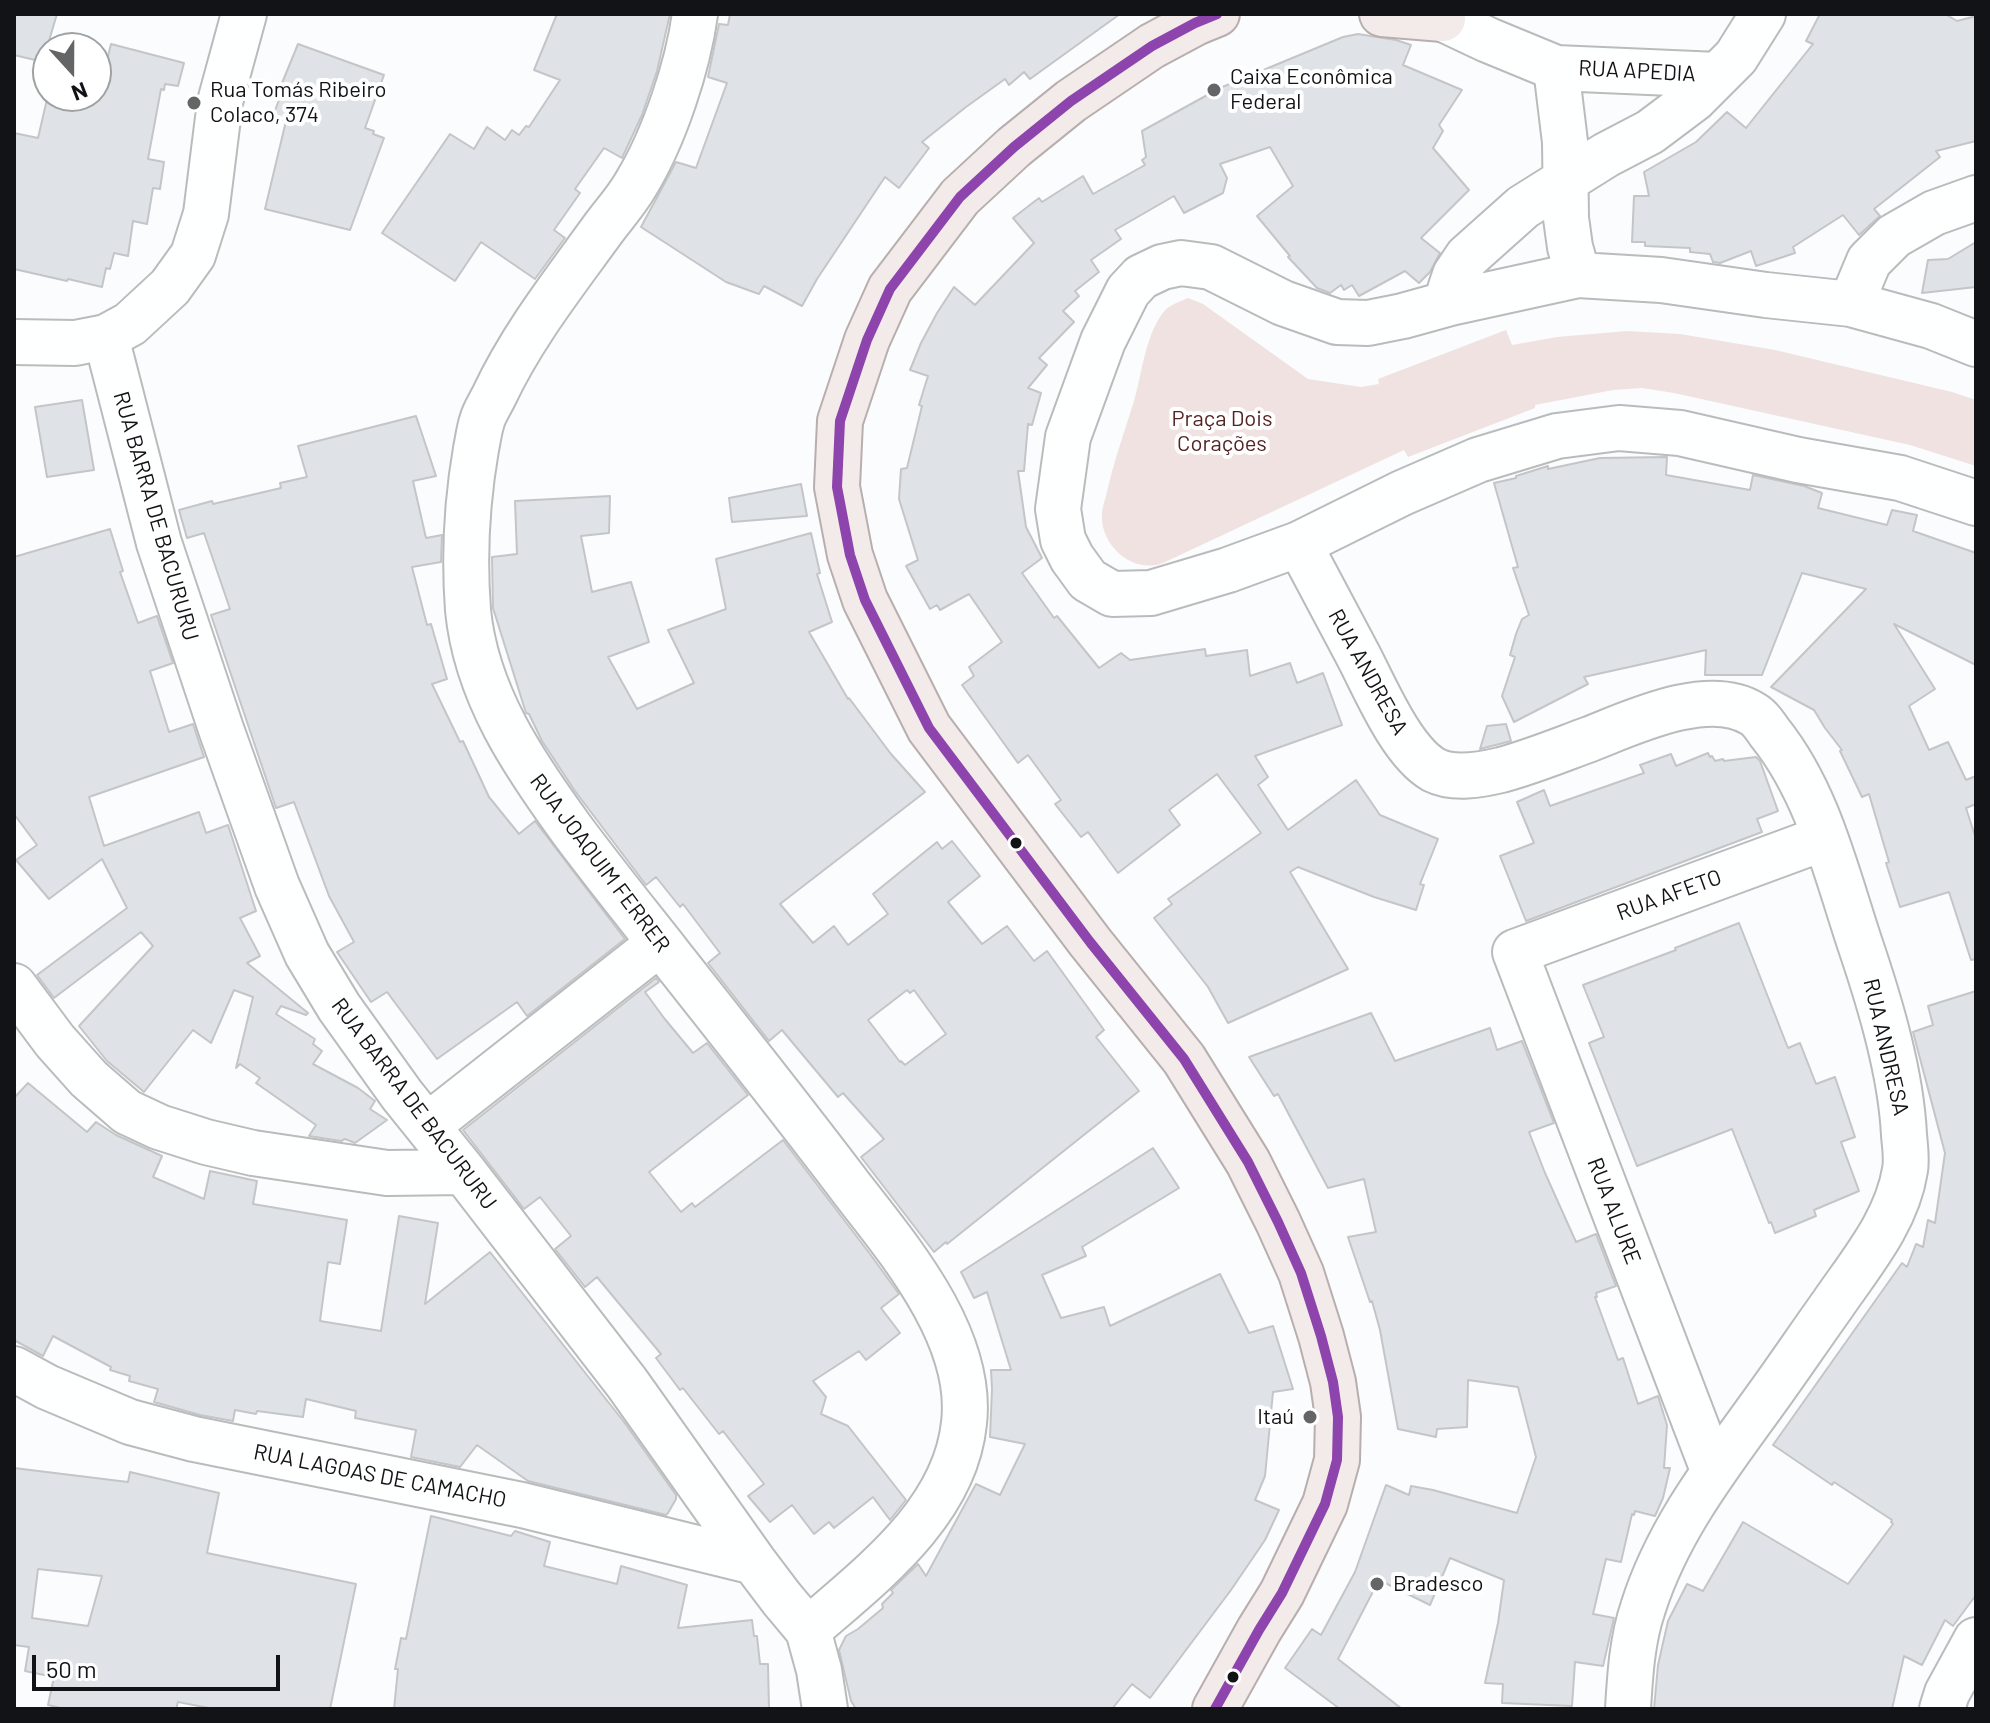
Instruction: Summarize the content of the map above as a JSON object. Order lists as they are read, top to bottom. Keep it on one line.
{"streets":{"street":["RUA APEDIA","RUA BARRA DE BACURURU","RUA ANDRESA","RUA JOAQUIM FERRER","RUA AFETO","RUA ALURE","RUA LAGOAS DE CAMACHO"]},"crossings":[["RUA BARRA DE BACURURU","RUA JOAQUIM FERRER"],["RUA BARRA DE BACURURU","RUA LAGOAS DE CAMACHO"],["RUA ANDRESA","RUA AFETO"],["RUA ANDRESA","RUA ALURE"],["RUA AFETO","RUA ALURE"]],"parks":["Praça Dois Corações"],"places":["Caixa Econômica Federal","Rua Tomás Ribeiro Colaco, 374","Itaú","Bradesco"],"scale_bar":"50 m","north":"bottom"}
